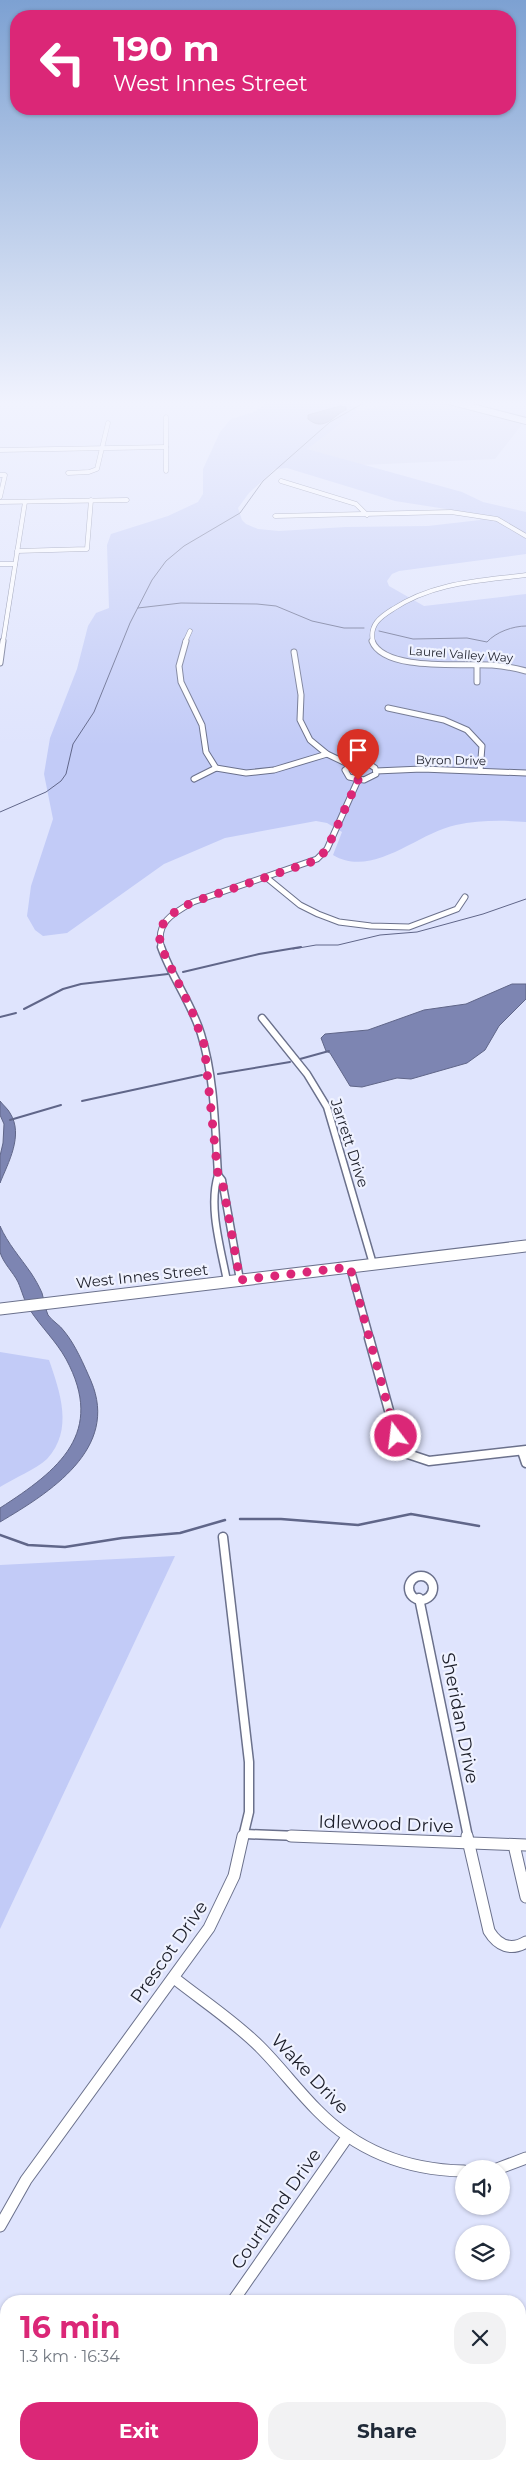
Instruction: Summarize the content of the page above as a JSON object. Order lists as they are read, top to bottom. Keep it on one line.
{"streets":{"main road":["West Innes Street"],"street":["Laurel Valley Way","Byron Drive","Jarrett Drive","Sheridan Drive","Idlewood Drive","Prescot Drive","Wake Drive","Courtland Drive"]},"crossings":[["Jarrett Drive","West Innes Street"],["Sheridan Drive","Idlewood Drive"],["Idlewood Drive","Prescot Drive"],["Prescot Drive","Wake Drive"],["Wake Drive","Courtland Drive"]],"page":{"turn":["190 m","West Innes Street"],"heading":["16 min","1.3 km · 16:34"],"buttons":["Exit","Share"]}}
